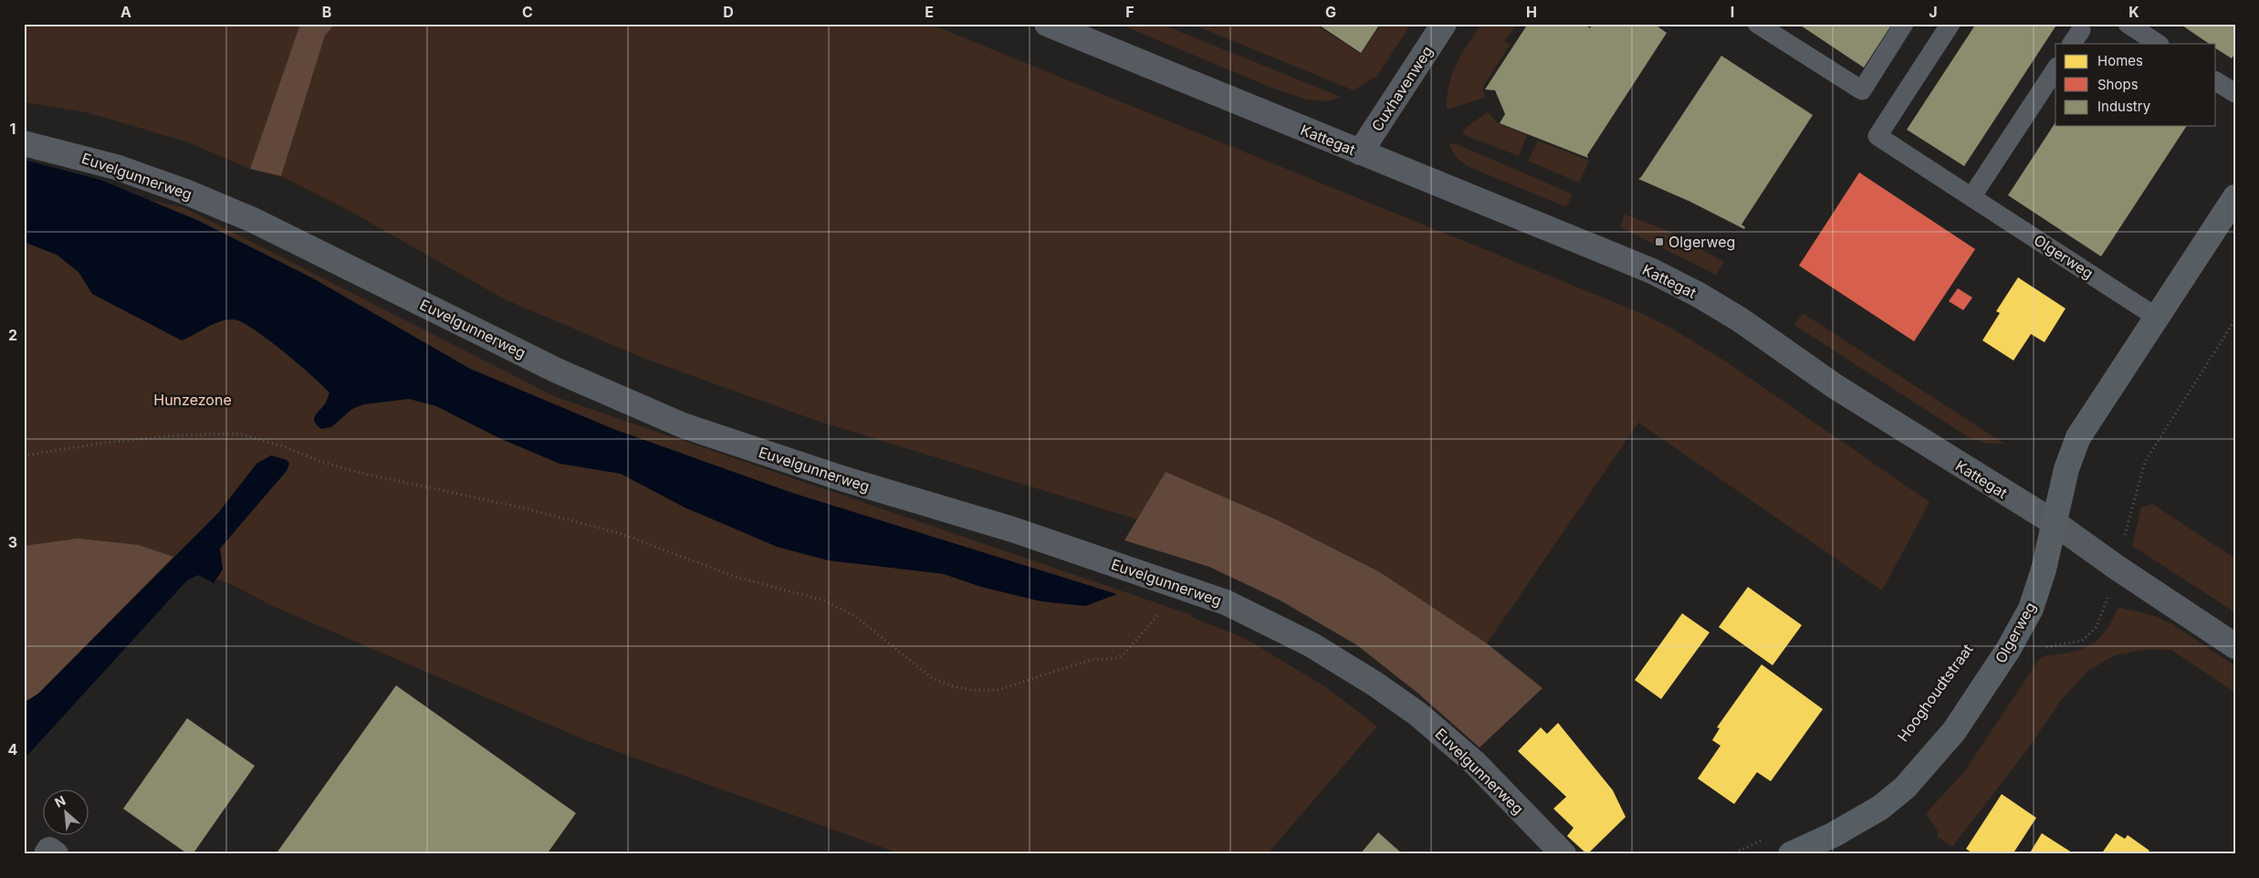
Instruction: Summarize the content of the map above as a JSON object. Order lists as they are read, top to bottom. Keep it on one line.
{"streets":{"street":["Cuxhavenweg","Kattegat","Euvelgunnerweg","Olgerweg"]},"crossings":[["Cuxhavenweg","Kattegat"],["Kattegat","Olgerweg"]],"parks":["Hunzezone"],"places":{"transit":["Olgerweg"]},"legend":["Homes","Shops","Industry"],"north":"top left","grid":{"columns":["A","B","C","D","E","F","G","H","I","J","K"],"rows":["1","2","3","4"]}}
